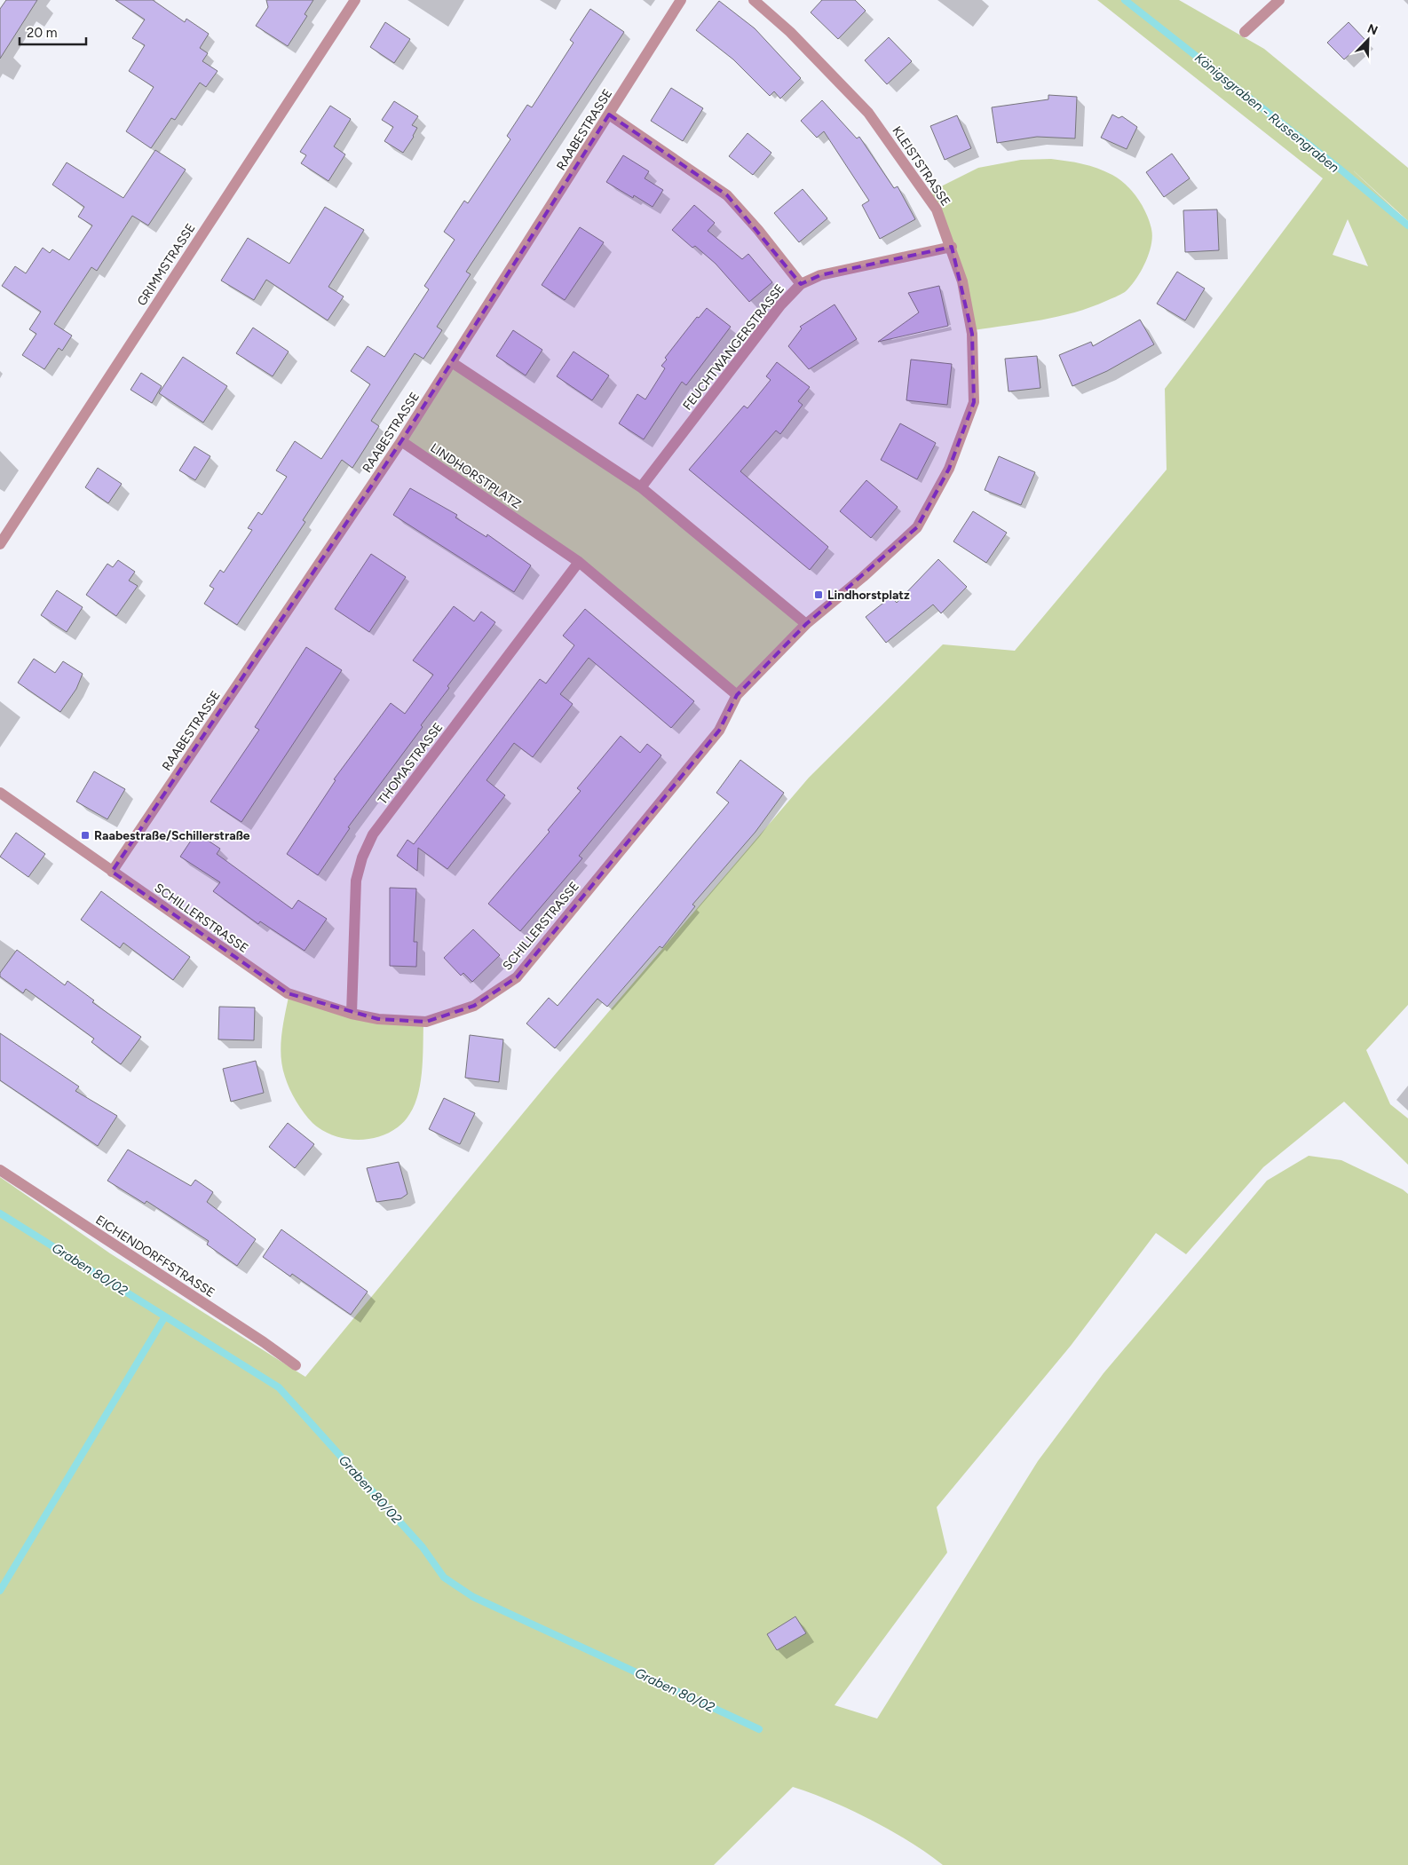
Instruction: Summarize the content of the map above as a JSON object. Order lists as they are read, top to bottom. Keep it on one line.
{"streets":{"street":["RAABESTRASSE","KLEISTSTRASSE","GRIMMSTRASSE","FEUCHTWANGERSTRASSE","LINDHORSTPLATZ","THOMASTRASSE","SCHILLERSTRASSE","EICHENDORFFSTRASSE"]},"crossings":[["RAABESTRASSE","LINDHORSTPLATZ"],["RAABESTRASSE","SCHILLERSTRASSE"],["KLEISTSTRASSE","FEUCHTWANGERSTRASSE"],["LINDHORSTPLATZ","THOMASTRASSE"],["LINDHORSTPLATZ","SCHILLERSTRASSE"],["THOMASTRASSE","SCHILLERSTRASSE"]],"water":["Königsgraben - Russengraben","Graben 80/02"],"places":{"transit":["Lindhorstplatz","Raabestraße/Schillerstraße"]},"scale_bar":"20 m","north":"top right"}
